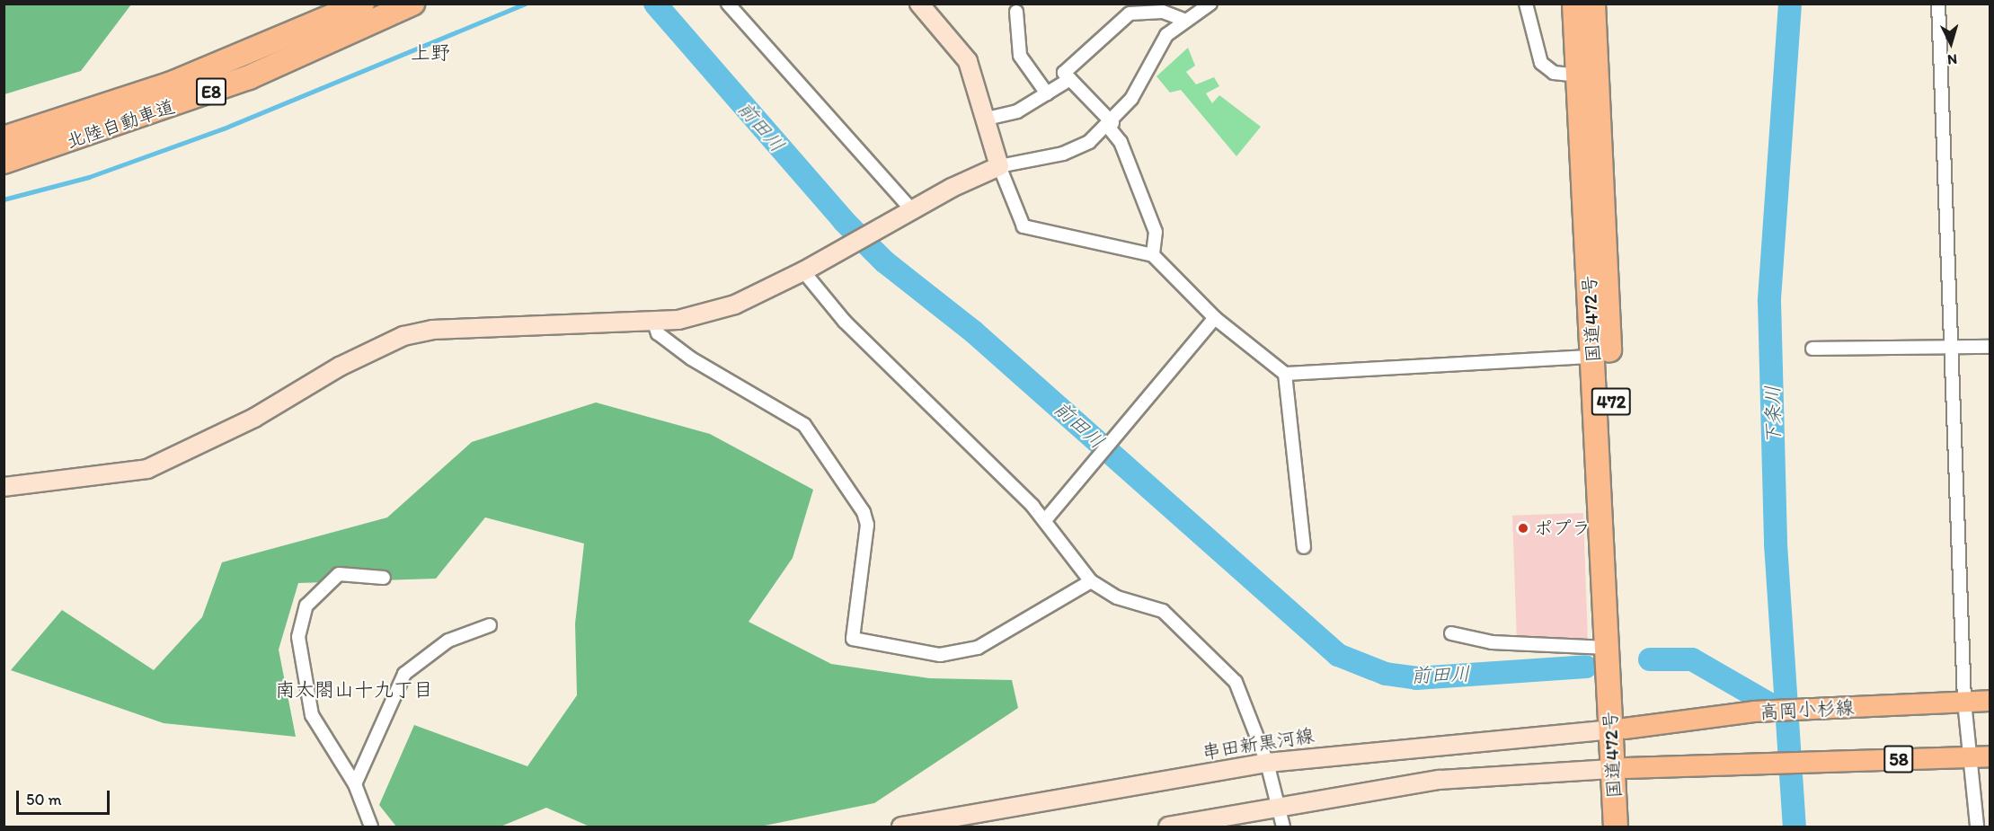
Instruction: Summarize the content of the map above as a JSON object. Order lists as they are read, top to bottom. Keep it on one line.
{"streets":{"highway":["E8","北陸自動車道","国道472号","472"],"main road":["高岡小杉線","58"],"street":["串田新黒河線"]},"crossings":[["国道472号","高岡小杉線"],["国道472号","串田新黒河線"],["国道472号","58"],["高岡小杉線","串田新黒河線"]],"districts":["上野","南太閤山十九丁目"],"water":["前田川","下条川"],"places":["ポプラ"],"scale_bar":"50 m","north":"bottom"}
